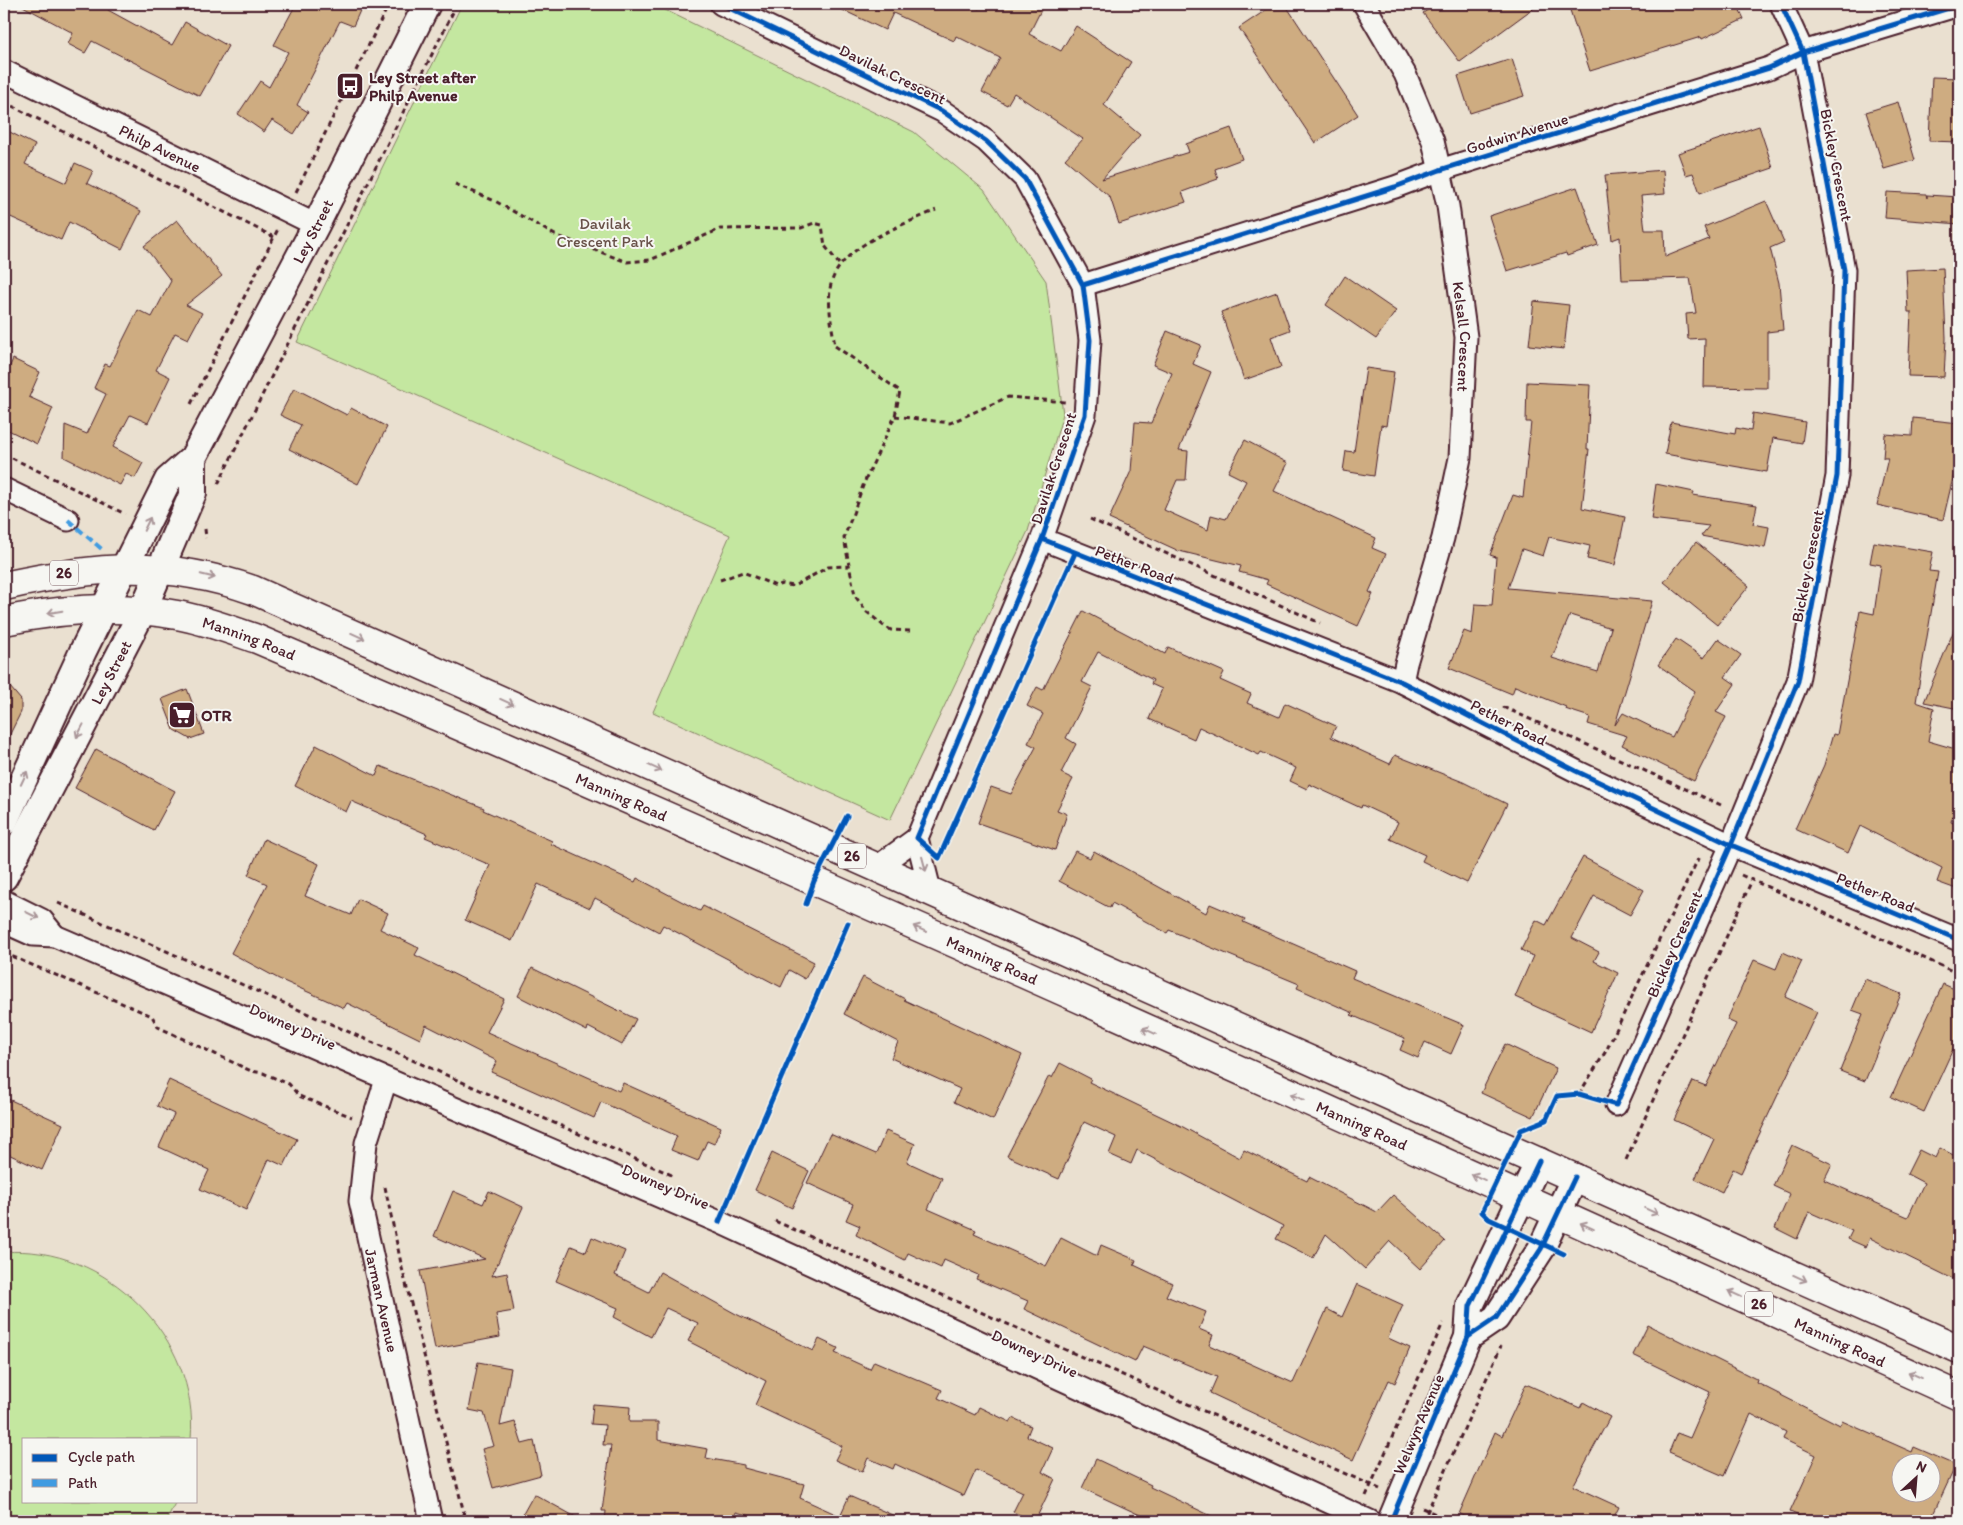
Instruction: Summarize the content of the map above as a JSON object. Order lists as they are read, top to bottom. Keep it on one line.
{"streets":{"main road":["26","Manning Road"],"street":["Davilak Crescent","Godwin Avenue","Philp Avenue","Bickley Crescent","Ley Street","Kelsall Crescent","Pether Road","Downey Drive","Jarman Avenue","Welwyn Avenue"]},"crossings":[["Davilak Crescent","Godwin Avenue"],["Davilak Crescent","Pether Road"],["Godwin Avenue","Bickley Crescent"],["Godwin Avenue","Kelsall Crescent"],["Philp Avenue","Ley Street"],["Bickley Crescent","Pether Road"],["Ley Street","26"],["Ley Street","Manning Road"],["Kelsall Crescent","Pether Road"],["26","Welwyn Avenue"],["Manning Road","Welwyn Avenue"],["Downey Drive","Jarman Avenue"]],"parks":["Davilak Crescent Park"],"places":{"bus stop":["Ley Street after Philp Avenue"],"supermarket":["OTR"]},"legend":["Cycle path","Path"],"north":"top right"}
